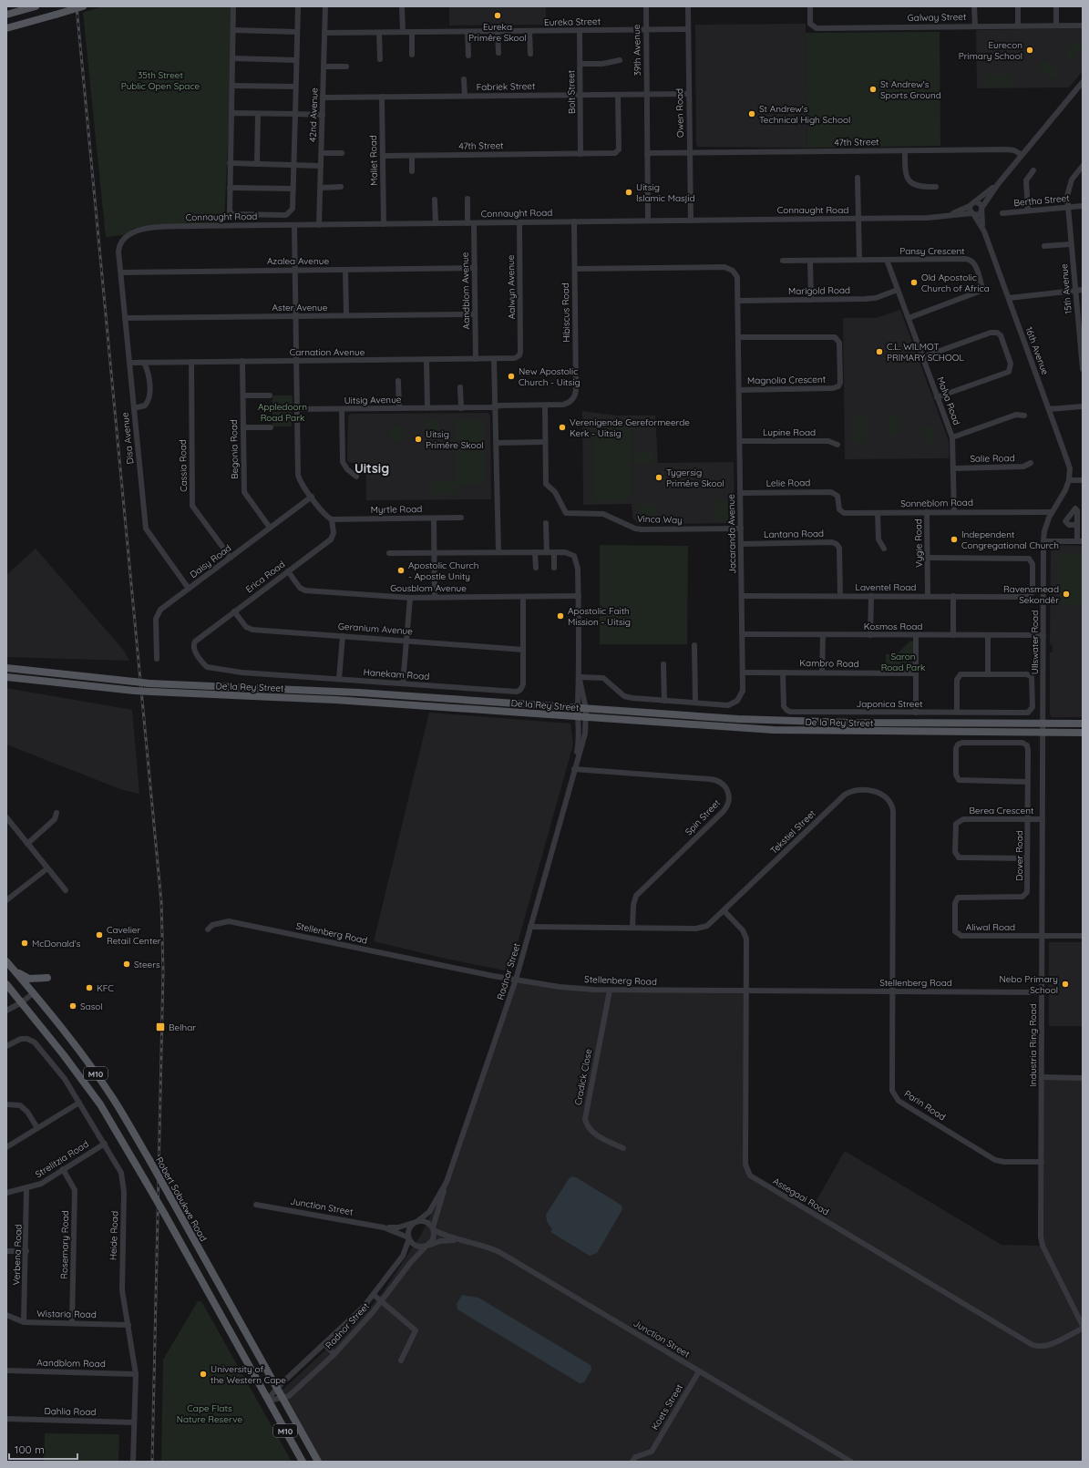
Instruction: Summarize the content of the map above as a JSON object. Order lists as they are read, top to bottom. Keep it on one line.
{"streets":{"main road":["De la Rey Street","M10","Robert Sobukwe Road"],"street":["Galway Street","Eureka Street","39th Avenue","Fabriek Street","Bolt Street","Owen Road","42nd Avenue","47th Street","Mallet Road","Bertha Street","Connaught Road","Pansy Crescent","Azalea Avenue","Aalwyn Avenue","15th Avenue","Aandblom Avenue","Marigold Road","Aster Avenue","Hibiscus Road","16th Avenue","Carnation Avenue","Magnolia Crescent","Uitsig Avenue","Malva Road","Lupine Road","Disa Avenue","Begonia Road","Salie Road","Cassia Road","Lelie Road","Sonneblom Road","Myrtle Road","Vinca Way","Jacaranda Avenue","Lantana Road","Vygie Road","Daisy Road","Erica Road","Laventel Road","Gousblom Avenue","Kosmos Road","Geranium Avenue","Ullswater Road","Kambro Road","Hanekam Road","Japonica Street","Berea Crescent","Spin Street","Tekstiel Street","Dover Road","Aliwal Road","Stellenberg Road","Radnor Street","Industria Ring Road","Cradick Close","Parin Road","Strelitzia Road","Assegaai Road","Junction Street","Heide Road","Rosemary Road","Verbena Road","Wistaria Road","Aandblom Road","Koets Street","Dahlia Road"]},"crossings":[["Eureka Street","39th Avenue"],["Eureka Street","Bolt Street"],["Eureka Street","Owen Road"],["Eureka Street","42nd Avenue"],["39th Avenue","Fabriek Street"],["39th Avenue","47th Street"],["39th Avenue","Connaught Road"],["Fabriek Street","Bolt Street"],["Fabriek Street","Owen Road"],["Fabriek Street","42nd Avenue"],["Fabriek Street","47th Street"],["Fabriek Street","Mallet Road"],["Bolt Street","47th Street"],["Owen Road","47th Street"],["Owen Road","Connaught Road"],["42nd Avenue","Connaught Road"],["47th Street","Mallet Road"],["Mallet Road","Connaught Road"],["Bertha Street","15th Avenue"],["Connaught Road","Azalea Avenue"],["Connaught Road","Aalwyn Avenue"],["Connaught Road","Aandblom Avenue"],["Connaught Road","Hibiscus Road"],["Connaught Road","16th Avenue"],["Connaught Road","Disa Avenue"],["Pansy Crescent","Malva Road"],["Azalea Avenue","Aandblom Avenue"],["Azalea Avenue","Disa Avenue"],["Aalwyn Avenue","Carnation Avenue"],["Aandblom Avenue","Aster Avenue"],["Aandblom Avenue","Carnation Avenue"],["Marigold Road","Malva Road"],["Marigold Road","Jacaranda Avenue"],["Aster Avenue","Disa Avenue"],["Hibiscus Road","Uitsig Avenue"],["Hibiscus Road","Jacaranda Avenue"],["16th Avenue","Ullswater Road"],["Carnation Avenue","Disa Avenue"],["Carnation Avenue","Begonia Road"],["Carnation Avenue","Cassia Road"],["Magnolia Crescent","Jacaranda Avenue"],["Uitsig Avenue","Vinca Way"],["Malva Road","Salie Road"],["Malva Road","Sonneblom Road"],["Lupine Road","Jacaranda Avenue"],["Disa Avenue","Daisy Road"],["Begonia Road","Daisy Road"],["Cassia Road","Daisy Road"],["Lelie Road","Sonneblom Road"],["Lelie Road","Jacaranda Avenue"],["Sonneblom Road","Vygie Road"],["Sonneblom Road","Ullswater Road"],["Myrtle Road","Erica Road"],["Vinca Way","Jacaranda Avenue"],["Jacaranda Avenue","Lantana Road"],["Jacaranda Avenue","Laventel Road"],["Jacaranda Avenue","Kosmos Road"],["Jacaranda Avenue","Kambro Road"],["Lantana Road","Laventel Road"],["Vygie Road","Laventel Road"],["Erica Road","Gousblom Avenue"],["Erica Road","Geranium Avenue"],["Erica Road","Hanekam Road"],["Gousblom Avenue","Hanekam Road"],["Kosmos Road","Ullswater Road"],["Geranium Avenue","Hanekam Road"],["Ullswater Road","De la Rey Street"],["Ullswater Road","Industria Ring Road"],["Kambro Road","Japonica Street"],["De la Rey Street","Radnor Street"],["De la Rey Street","Industria Ring Road"],["Berea Crescent","Dover Road"],["Berea Crescent","Industria Ring Road"],["Spin Street","Tekstiel Street"],["Spin Street","Radnor Street"],["Tekstiel Street","Stellenberg Road"],["Tekstiel Street","Radnor Street"],["Tekstiel Street","Parin Road"],["Tekstiel Street","Assegaai Road"],["Dover Road","Aliwal Road"],["Aliwal Road","Industria Ring Road"],["Stellenberg Road","Radnor Street"],["Stellenberg Road","Industria Ring Road"],["Stellenberg Road","Cradick Close"],["Stellenberg Road","Parin Road"],["Stellenberg Road","Assegaai Road"],["Radnor Street","M10"],["Radnor Street","Robert Sobukwe Road"],["Radnor Street","Junction Street"],["Industria Ring Road","Parin Road"],["Industria Ring Road","Assegaai Road"],["Strelitzia Road","Heide Road"],["Strelitzia Road","Rosemary Road"],["Strelitzia Road","Verbena Road"],["Junction Street","Koets Street"],["Heide Road","Wistaria Road"],["Heide Road","Aandblom Road"],["Heide Road","Dahlia Road"],["Rosemary Road","Wistaria Road"],["Verbena Road","Wistaria Road"]],"districts":["Uitsig"],"parks":["35th Street Public Open Space","Appledoorn Road Park","Saron Road Park","Cape Flats Nature Reserve"],"places":{"other":["Eureka Primêre Skool","Eurecon Primary School","St Andrew's Sports Ground","St Andrew's Technical High School","Uitsig Islamic Masjid","Old Apostolic Church of Africa","C.L. WILMOT PRIMARY SCHOOL","New Apostolic Church - Uitsig","Verenigende Gereformeerde Kerk - Uitsig","Uitsig Primêre Skool","Tygersig Primêre Skool","Independent Congregational Church","Apostolic Church - Apostle Unity","Ravensmead Sekondêr","Apostolic Faith Mission - Uitsig","Cavelier Retail Center","McDonald's","Steers","Nebo Primary School","KFC","Sasol","University of the Western Cape"],"transit":["Belhar"]},"scale_bar":"100 m"}
